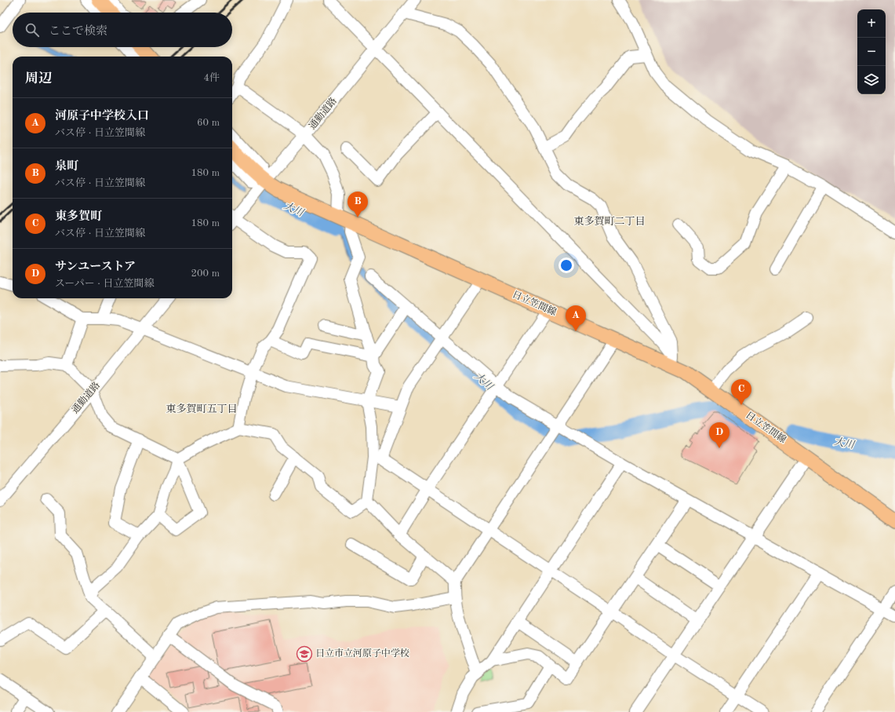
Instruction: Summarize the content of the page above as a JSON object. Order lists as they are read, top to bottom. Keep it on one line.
{"streets":{"main road":["日立笠間線"],"street":["通勤道路"]},"crossings":[["通勤道路","日立笠間線"]],"districts":["東多賀町二丁目","東多賀町五丁目"],"water":["大川"],"places":{"school or university":["日立市立河原子中学校"]},"page":{"map_buttons":["+","−"],"search":"ここで検索","heading":["周辺","4件"],"list":[{"mark":"A","name":"河原子中学校入口","note":"バス停 · 日立笠間線","value":"60 m"},{"mark":"B","name":"泉町","note":"バス停 · 日立笠間線","value":"180 m"},{"mark":"C","name":"東多賀町","note":"バス停 · 日立笠間線","value":"180 m"},{"mark":"D","name":"サンユーストア","note":"スーパー · 日立笠間線","value":"200 m"}],"pins":["B","A","C","D"]}}
